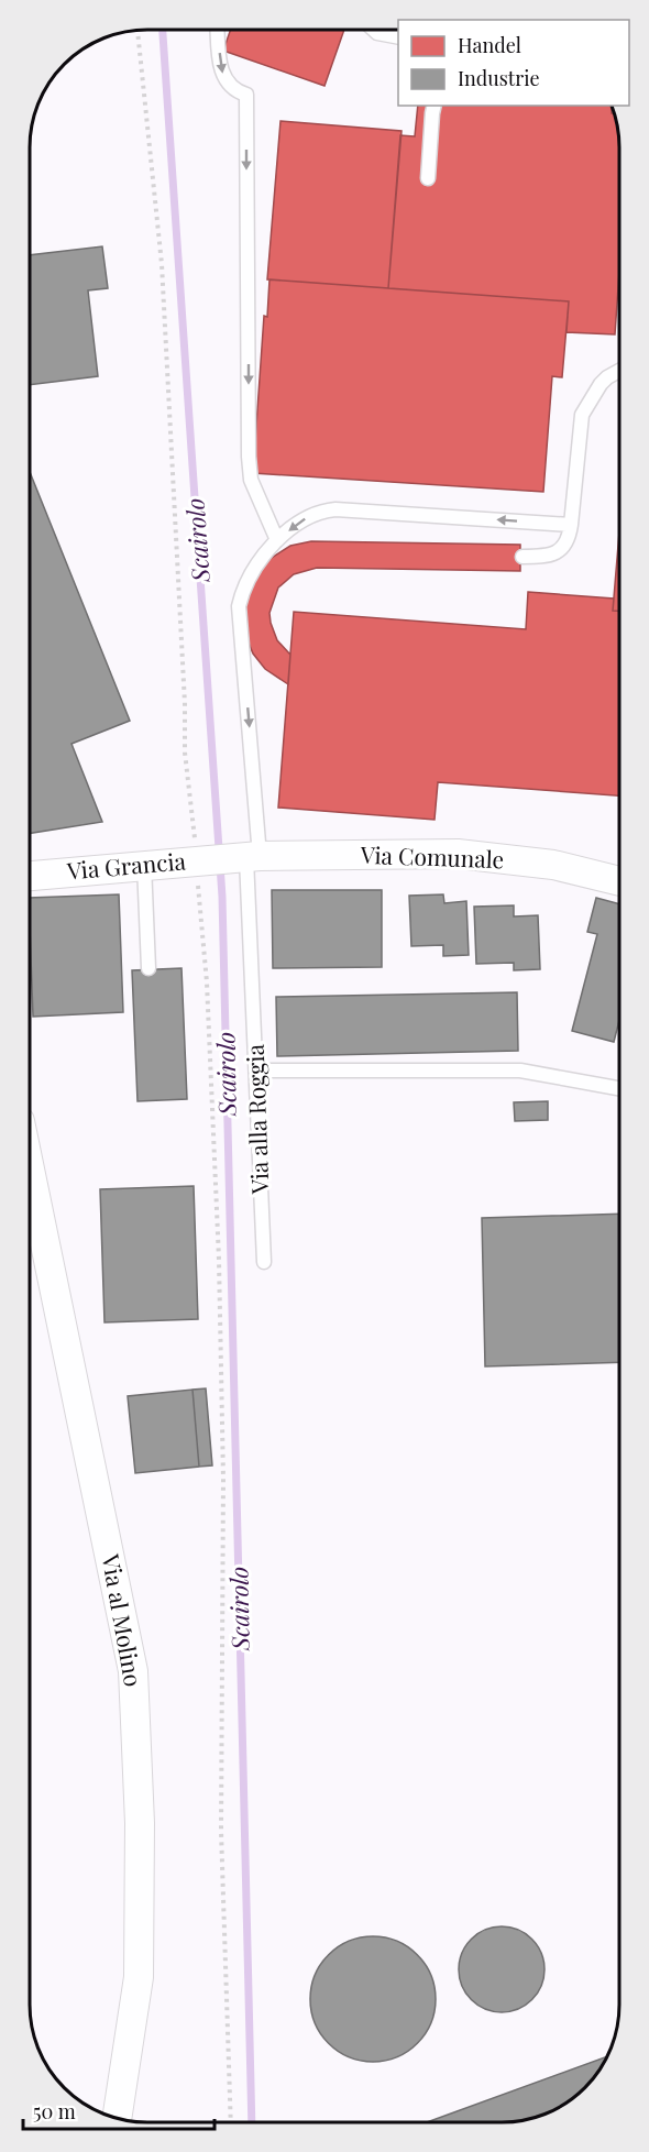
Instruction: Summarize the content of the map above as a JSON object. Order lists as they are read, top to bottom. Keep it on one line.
{"streets":{"street":["Via Comunale","Via Grancia","Via al Molino"],"lane":["Via alla Roggia"]},"crossings":[["Via Comunale","Via Grancia"],["Via Comunale","Via alla Roggia"],["Via Grancia","Via alla Roggia"]],"water":["Scairolo"],"legend":["Handel","Industrie"],"scale_bar":"50 m"}
